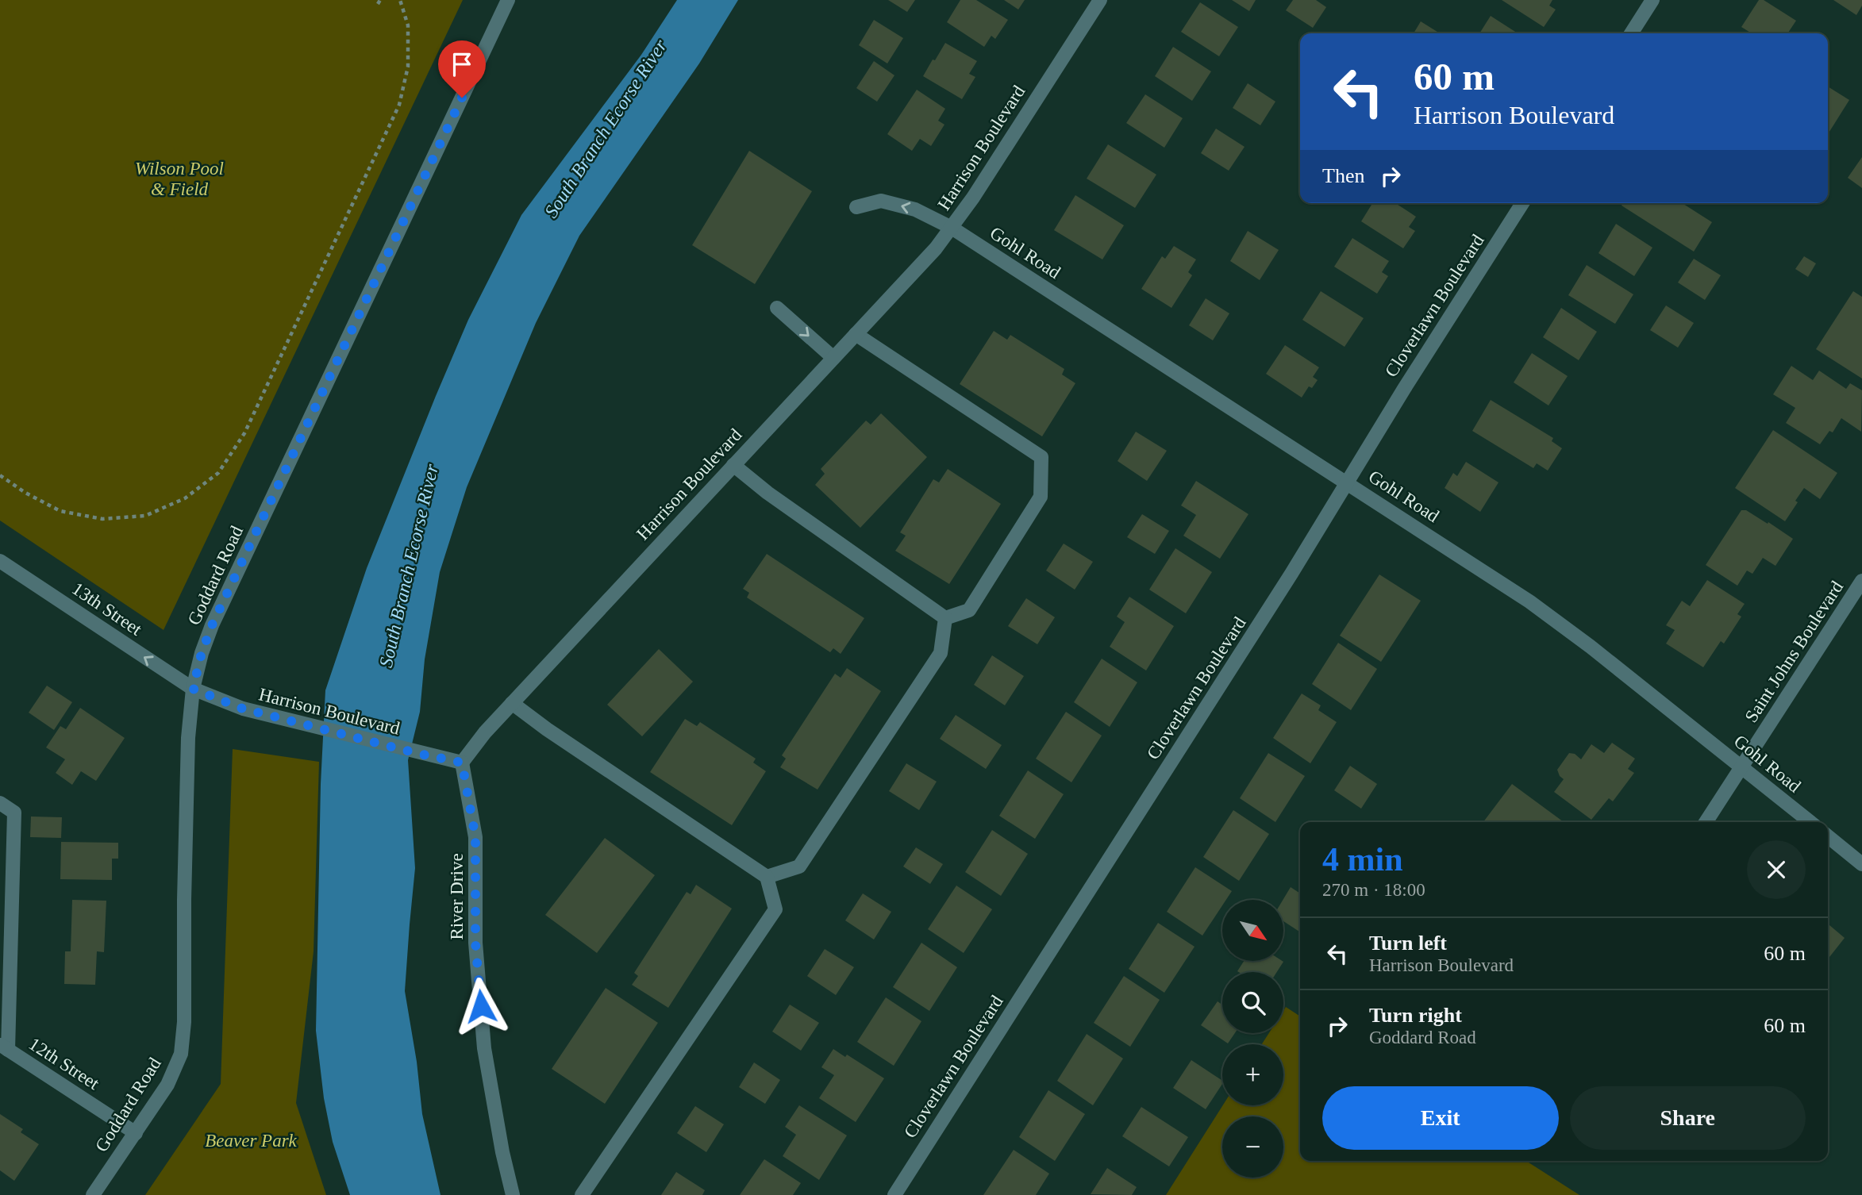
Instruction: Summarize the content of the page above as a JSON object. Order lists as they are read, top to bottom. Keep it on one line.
{"streets":{"street":["Harrison Boulevard","Gohl Road","Cloverlawn Boulevard","Goddard Road","13th Street","Saint Johns Boulevard","River Drive","12th Street"]},"crossings":[["Harrison Boulevard","Gohl Road"],["Harrison Boulevard","Goddard Road"],["Harrison Boulevard","13th Street"],["Harrison Boulevard","River Drive"],["Gohl Road","Cloverlawn Boulevard"],["Gohl Road","Saint Johns Boulevard"],["Goddard Road","13th Street"],["Goddard Road","12th Street"]],"one_way":["13th Street"],"water":["South Branch Ecorse River"],"parks":["Wilson Pool & Field","Beaver Park"],"north":"bottom right","page":{"turn":["60 m","Harrison Boulevard"],"then":"Then","heading":["4 min","270 m · 18:00"],"map_buttons":["+","−"],"list":[{"name":"Turn left","note":"Harrison Boulevard","value":"60 m"},{"name":"Turn right","note":"Goddard Road","value":"60 m"}],"buttons":["Exit","Share"]}}
